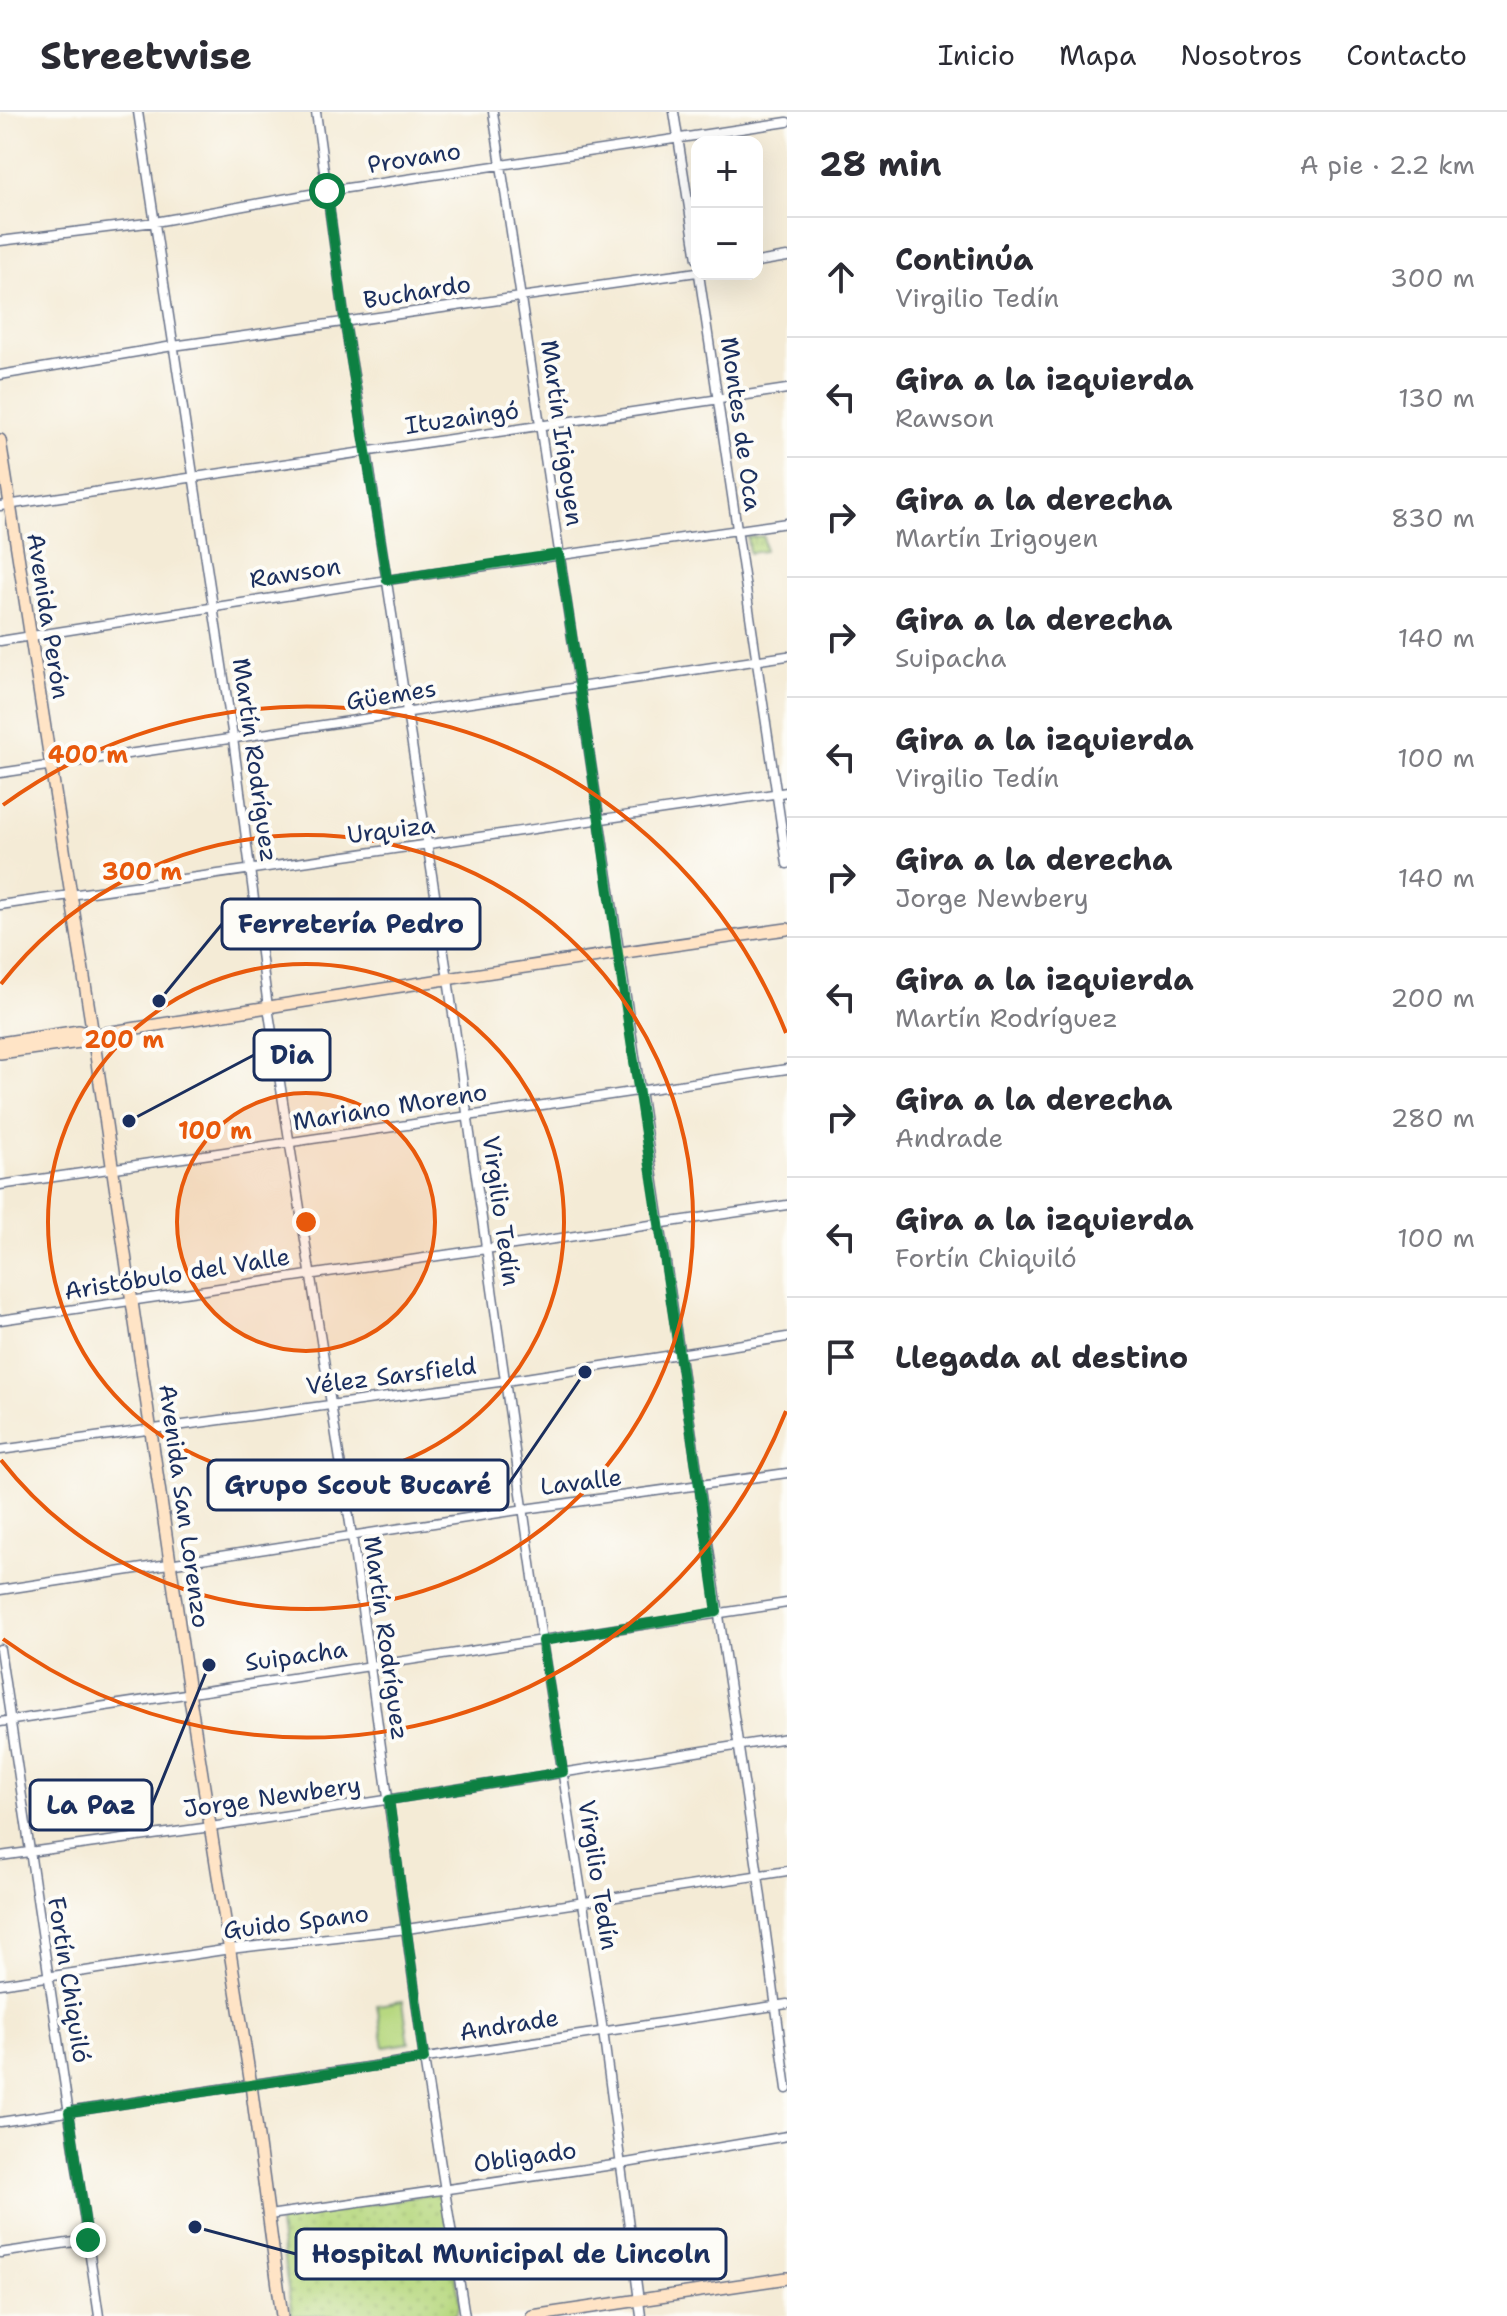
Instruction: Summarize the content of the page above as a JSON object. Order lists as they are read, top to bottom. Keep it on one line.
{"streets":{"main road":["Avenida Perón","Avenida San Lorenzo"],"street":["Provano","Buchardo","Ituzaingó","Montes de Oca","Martín Irigoyen","Rawson","Güemes","Martín Rodríguez","Urquiza","Mariano Moreno","Virgilio Tedín","Aristóbulo del Valle","Vélez Sarsfield","Lavalle","Suipacha","Jorge Newbery","Guido Spano","Fortín Chiquiló","Andrade","Obligado"]},"crossings":[["Provano","Martín Irigoyen"],["Provano","Martín Rodríguez"],["Provano","Virgilio Tedín"],["Buchardo","Martín Irigoyen"],["Buchardo","Martín Rodríguez"],["Buchardo","Virgilio Tedín"],["Ituzaingó","Montes de Oca"],["Ituzaingó","Martín Irigoyen"],["Ituzaingó","Avenida Perón"],["Ituzaingó","Martín Rodríguez"],["Ituzaingó","Virgilio Tedín"],["Montes de Oca","Rawson"],["Montes de Oca","Güemes"],["Montes de Oca","Urquiza"],["Martín Irigoyen","Rawson"],["Martín Irigoyen","Güemes"],["Martín Irigoyen","Urquiza"],["Martín Irigoyen","Mariano Moreno"],["Martín Irigoyen","Aristóbulo del Valle"],["Martín Irigoyen","Vélez Sarsfield"],["Martín Irigoyen","Lavalle"],["Martín Irigoyen","Suipacha"],["Martín Irigoyen","Jorge Newbery"],["Martín Irigoyen","Guido Spano"],["Martín Irigoyen","Andrade"],["Rawson","Avenida Perón"],["Rawson","Martín Rodríguez"],["Rawson","Virgilio Tedín"],["Avenida Perón","Güemes"],["Avenida Perón","Urquiza"],["Avenida Perón","Avenida San Lorenzo"],["Güemes","Martín Rodríguez"],["Güemes","Virgilio Tedín"],["Martín Rodríguez","Urquiza"],["Martín Rodríguez","Mariano Moreno"],["Martín Rodríguez","Aristóbulo del Valle"],["Martín Rodríguez","Vélez Sarsfield"],["Martín Rodríguez","Lavalle"],["Martín Rodríguez","Suipacha"],["Martín Rodríguez","Jorge Newbery"],["Martín Rodríguez","Guido Spano"],["Martín Rodríguez","Andrade"],["Martín Rodríguez","Obligado"],["Urquiza","Virgilio Tedín"],["Mariano Moreno","Virgilio Tedín"],["Mariano Moreno","Avenida San Lorenzo"],["Virgilio Tedín","Aristóbulo del Valle"],["Virgilio Tedín","Vélez Sarsfield"],["Virgilio Tedín","Lavalle"],["Virgilio Tedín","Suipacha"],["Virgilio Tedín","Jorge Newbery"],["Virgilio Tedín","Guido Spano"],["Virgilio Tedín","Andrade"],["Virgilio Tedín","Obligado"],["Aristóbulo del Valle","Avenida San Lorenzo"],["Vélez Sarsfield","Avenida San Lorenzo"],["Lavalle","Avenida San Lorenzo"],["Avenida San Lorenzo","Suipacha"],["Avenida San Lorenzo","Jorge Newbery"],["Avenida San Lorenzo","Guido Spano"],["Avenida San Lorenzo","Andrade"],["Avenida San Lorenzo","Obligado"],["Suipacha","Fortín Chiquiló"],["Jorge Newbery","Fortín Chiquiló"],["Guido Spano","Fortín Chiquiló"],["Fortín Chiquiló","Andrade"]],"places":["Ferretería Pedro","Dia","Grupo Scout Bucaré","La Paz","Hospital Municipal de Lincoln"],"page":{"header":"Streetwise","nav":["Inicio","Mapa","Nosotros","Contacto"],"heading":["28 min","A pie · 2.2 km"],"map_buttons":["+","−"],"list":[["Continúa","Virgilio Tedín","300 m"],["Gira a la izquierda","Rawson","130 m"],["Gira a la derecha","Martín Irigoyen","830 m"],["Gira a la derecha","Suipacha","140 m"],["Gira a la izquierda","Virgilio Tedín","100 m"],["Gira a la derecha","Jorge Newbery","140 m"],["Gira a la izquierda","Martín Rodríguez","200 m"],["Gira a la derecha","Andrade","280 m"],["Gira a la izquierda","Fortín Chiquiló","100 m"],"Llegada al destino"]},"rings":["400 m","300 m","200 m","100 m"]}
